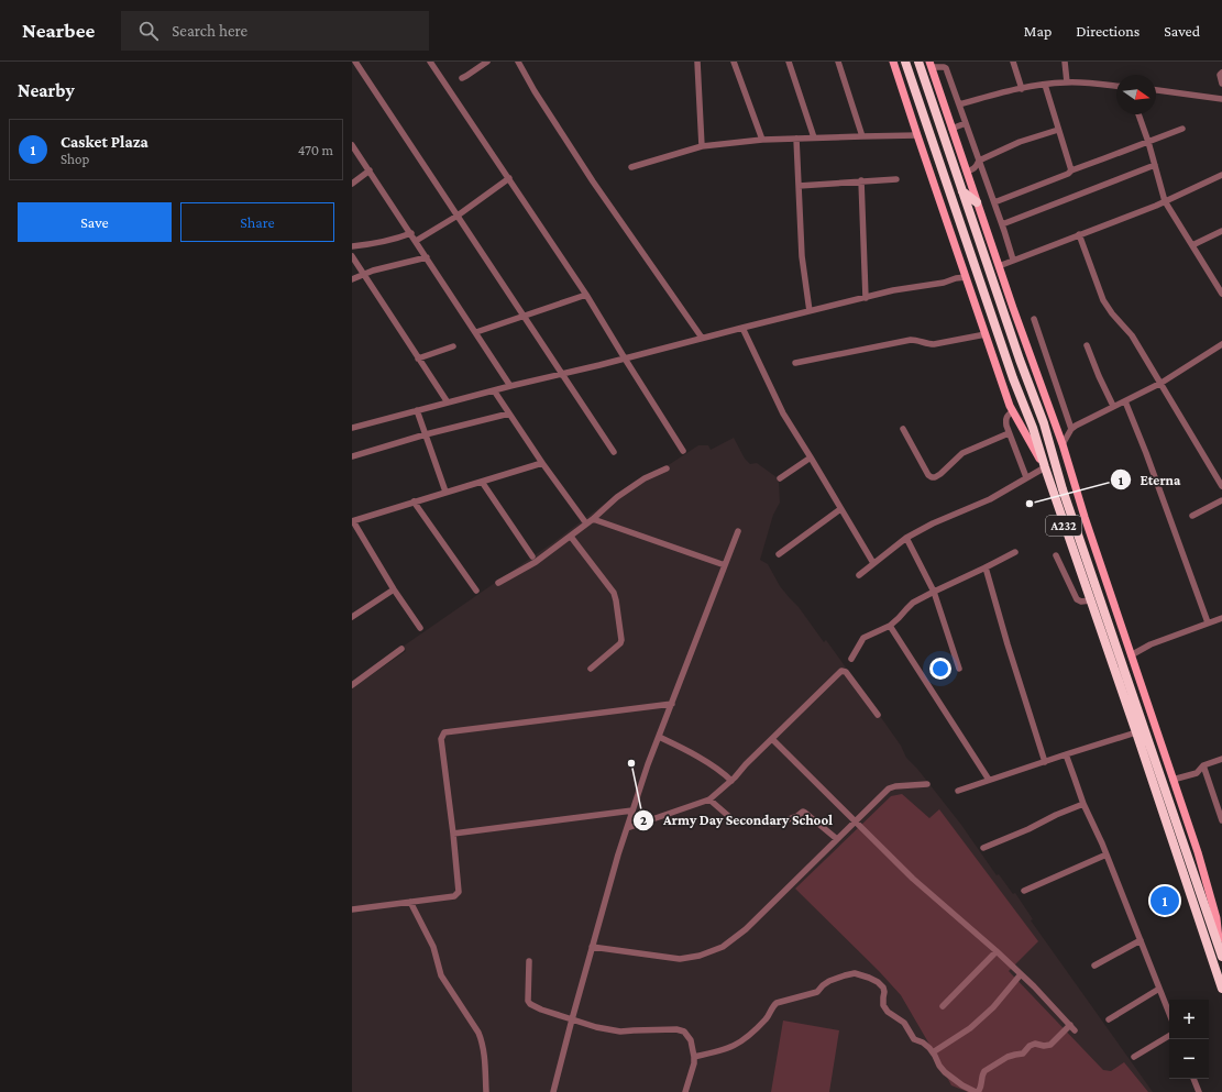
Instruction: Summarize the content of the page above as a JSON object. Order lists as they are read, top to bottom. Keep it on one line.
{"streets":{"highway":["A232"]},"places":["Eterna","Army Day Secondary School"],"north":"right","page":{"header":"Nearbee","search":"Search here","nav":["Map","Directions","Saved"],"heading":"Nearby","list":[{"mark":"1","name":"Casket Plaza","note":"Shop","value":"470 m"}],"buttons":["Save","Share"],"pins":"1","map_buttons":["+","−"]}}
